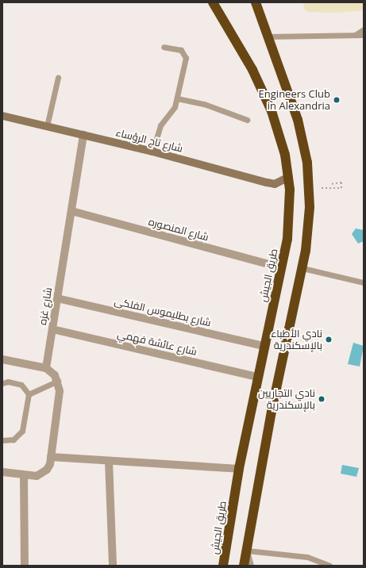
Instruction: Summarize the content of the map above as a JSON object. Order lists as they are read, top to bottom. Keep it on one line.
{"streets":{"highway":["طريق الجيش"],"street":["شارع تاج الرؤساء","شارع المنصوره","شارع غزه","شارع بطليموس الفلكى","شارع عائشة فهمي"]},"crossings":[["شارع تاج الرؤساء","طريق الجيش"],["شارع تاج الرؤساء","شارع غزه"],["شارع المنصوره","طريق الجيش"],["شارع المنصوره","شارع غزه"],["طريق الجيش","شارع بطليموس الفلكى"],["طريق الجيش","شارع عائشة فهمي"],["شارع غزه","شارع بطليموس الفلكى"],["شارع غزه","شارع عائشة فهمي"]],"places":["Engineers Club in Alexandria","نادي الأطباء بالإسكندرية","نادي التجاريين بالإسكندرية"]}
